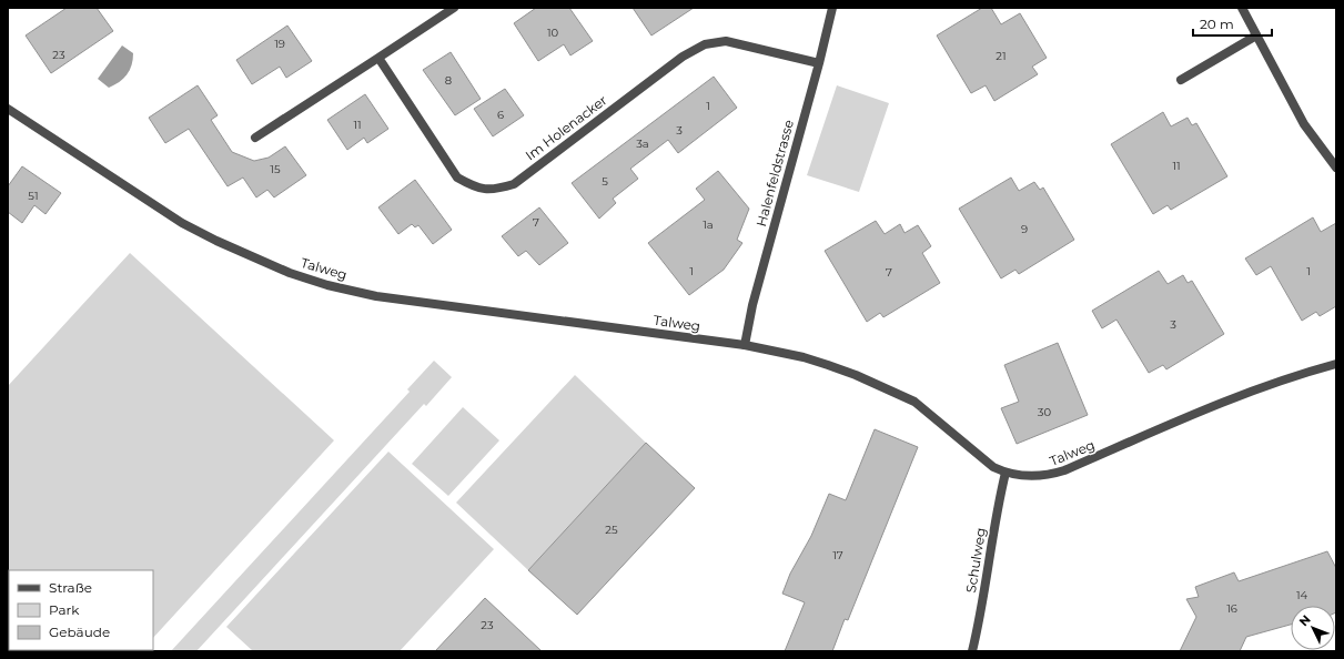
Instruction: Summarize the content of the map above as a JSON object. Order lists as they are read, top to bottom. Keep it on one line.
{"streets":{"street":["Im Holenacker","Halenfeldstrasse","Talweg","Schulweg"]},"crossings":[["Im Holenacker","Halenfeldstrasse"],["Halenfeldstrasse","Talweg"],["Talweg","Schulweg"]],"house_numbers":["10","19","23","21","8","1","6","11","3","3a","11","15","5","51","7","1a","9","1","1","7","3","30","25","17","14","16","23"],"legend":["Straße","Park","Gebäude"],"scale_bar":"20 m","north":"top left"}
